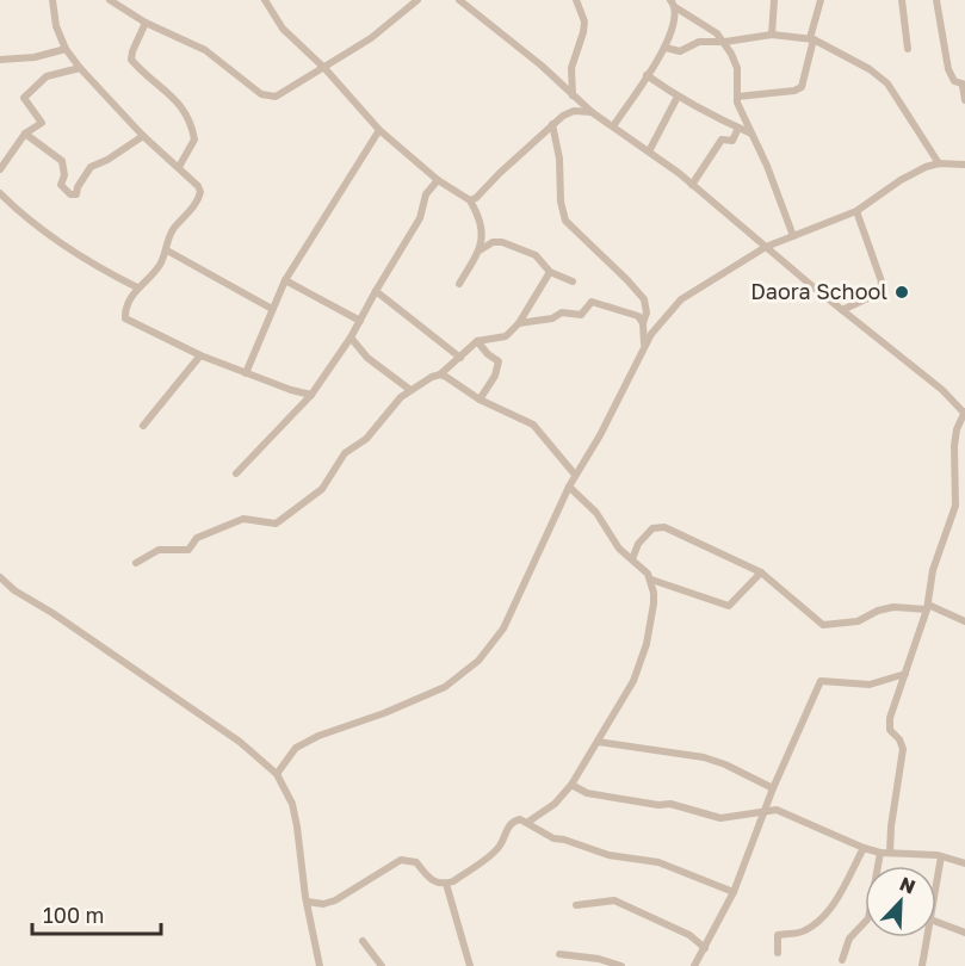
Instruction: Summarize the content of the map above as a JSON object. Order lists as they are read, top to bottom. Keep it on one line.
{"places":["Daora School"],"scale_bar":"100 m","north":"top right"}
